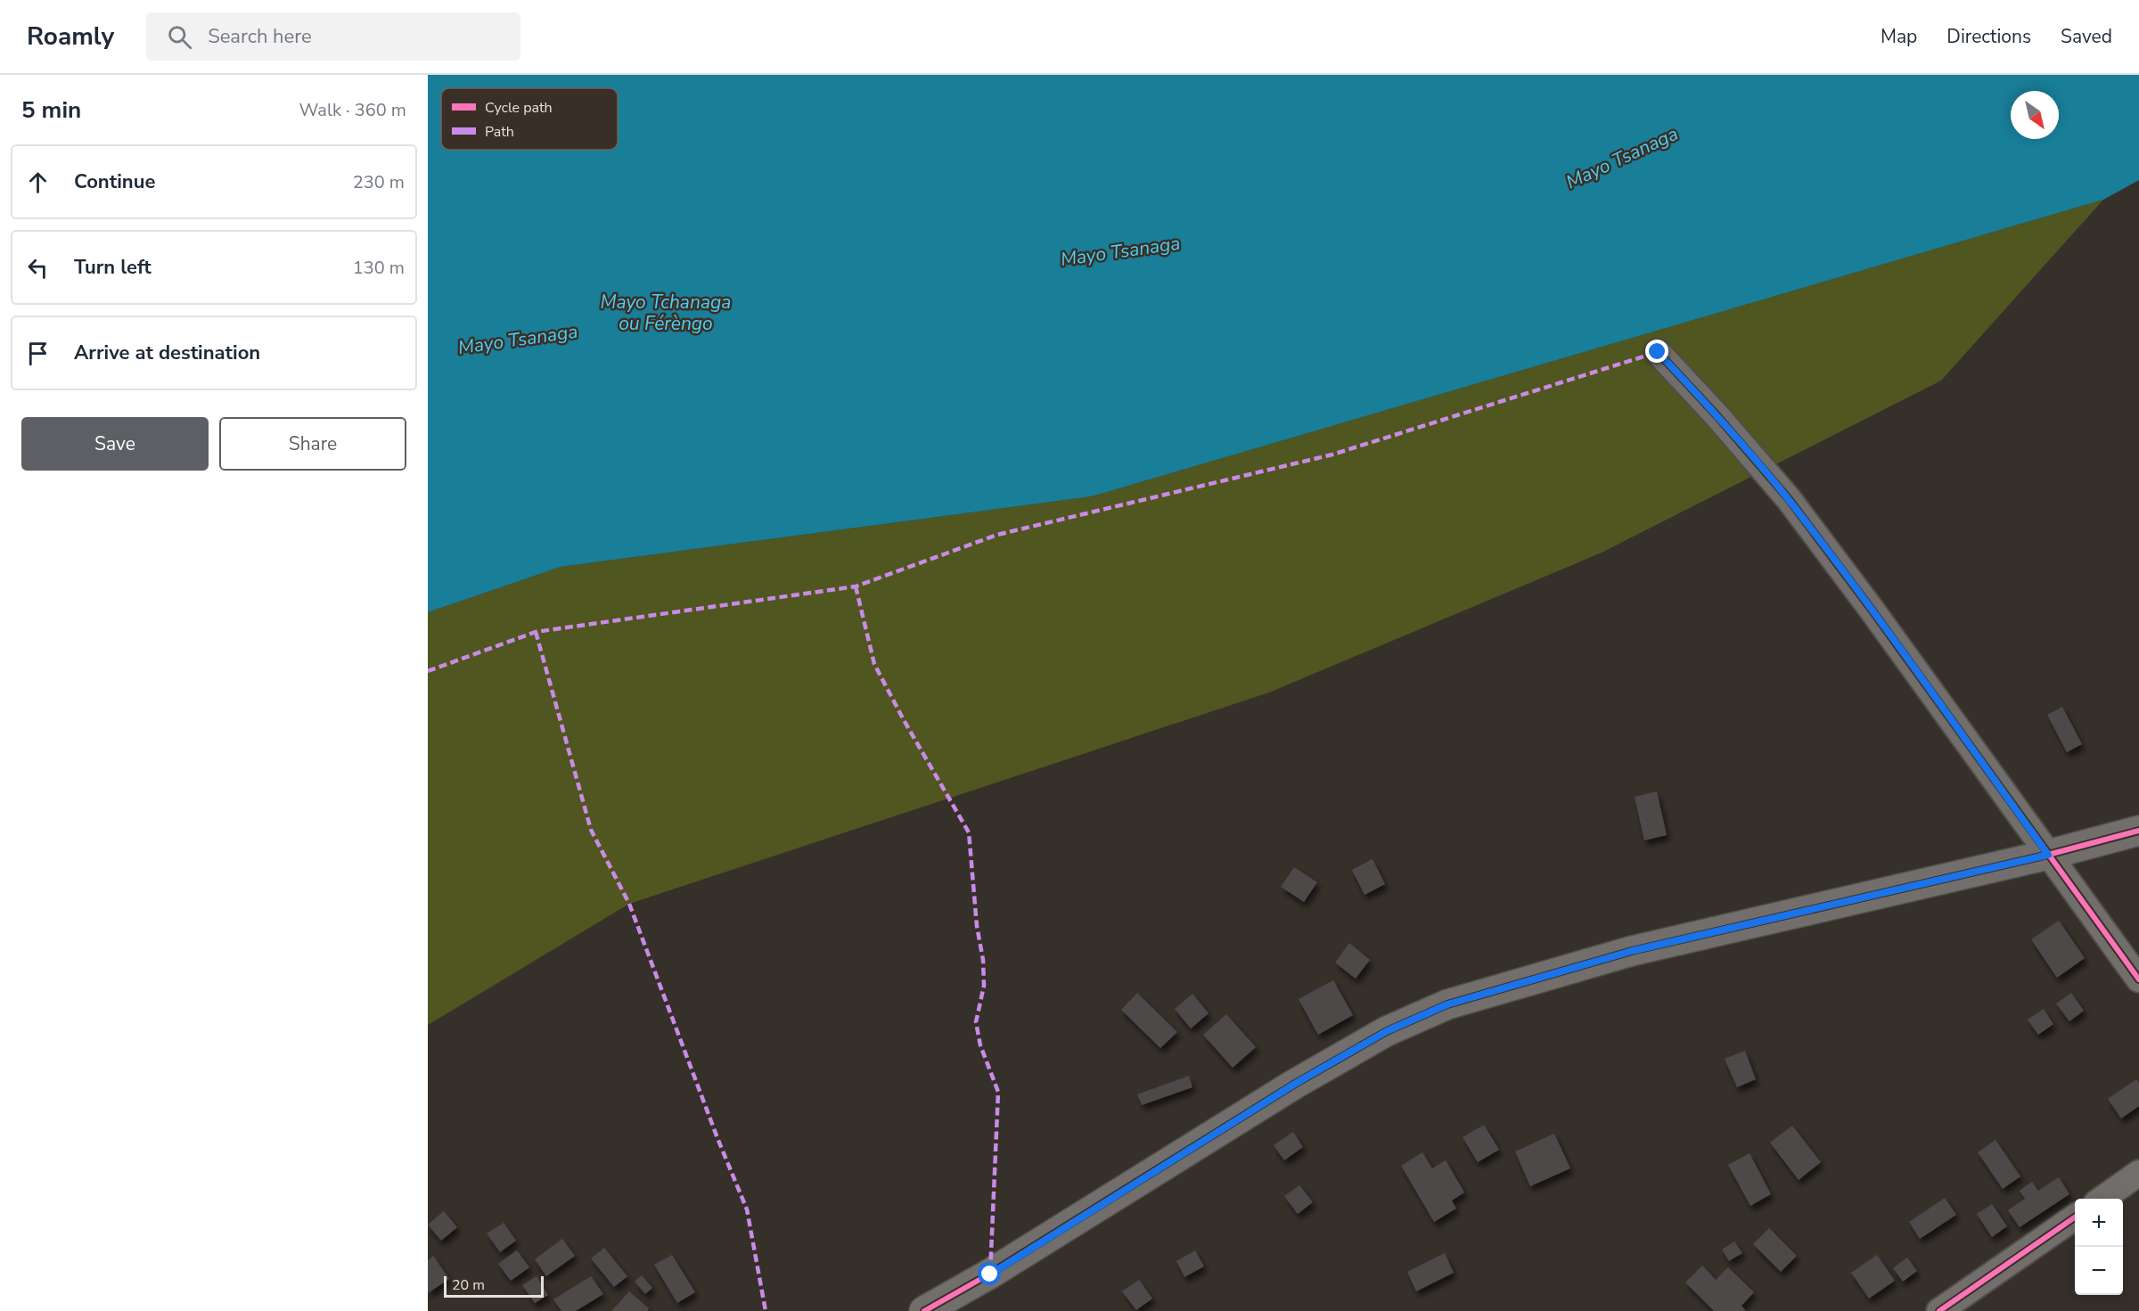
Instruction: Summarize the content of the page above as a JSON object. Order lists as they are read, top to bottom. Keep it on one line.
{"water":["Mayo Tsanaga","Mayo Tchanaga ou Férèngo"],"legend":["Cycle path","Path"],"scale_bar":"20 m","north":"bottom right","page":{"header":"Roamly","search":"Search here","nav":["Map","Directions","Saved"],"heading":["5 min","Walk · 360 m"],"list":[["Continue","230 m"],["Turn left","130 m"],"Arrive at destination"],"buttons":["Save","Share"],"map_buttons":["+","−"],"scale":"20 m"}}
